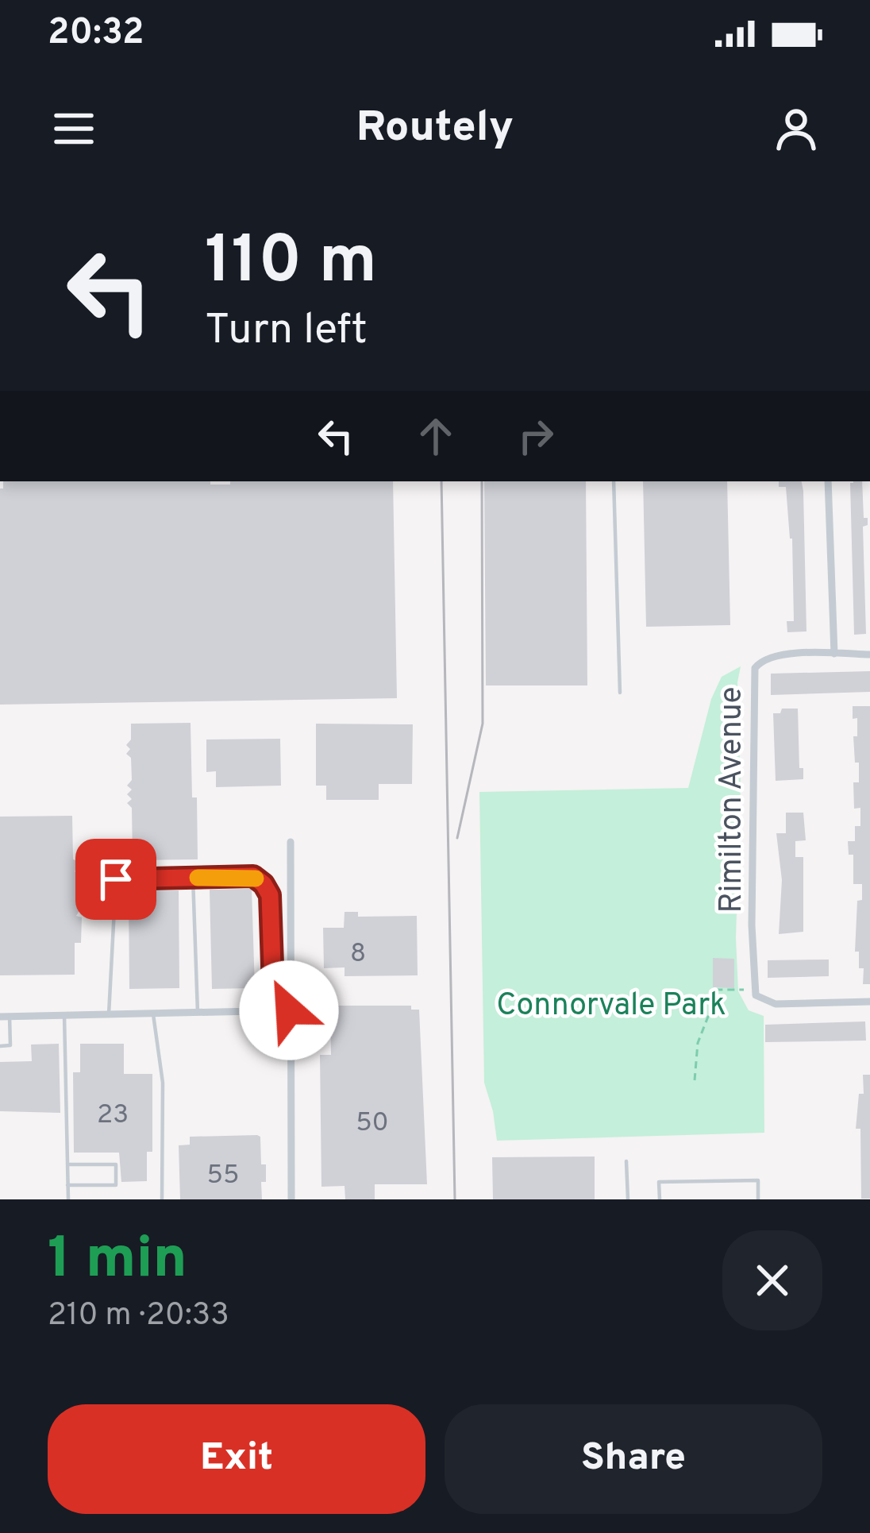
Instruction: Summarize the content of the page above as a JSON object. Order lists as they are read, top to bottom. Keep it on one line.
{"streets":{"street":["Rimilton Avenue"]},"parks":["Connorvale Park"],"house_numbers":["8","23","50","55"],"page":{"status":"20:32","header":"Routely","turn":["110 m","Turn left"],"heading":["1 min","210 m · 20:33"],"buttons":["Exit","Share"]}}
